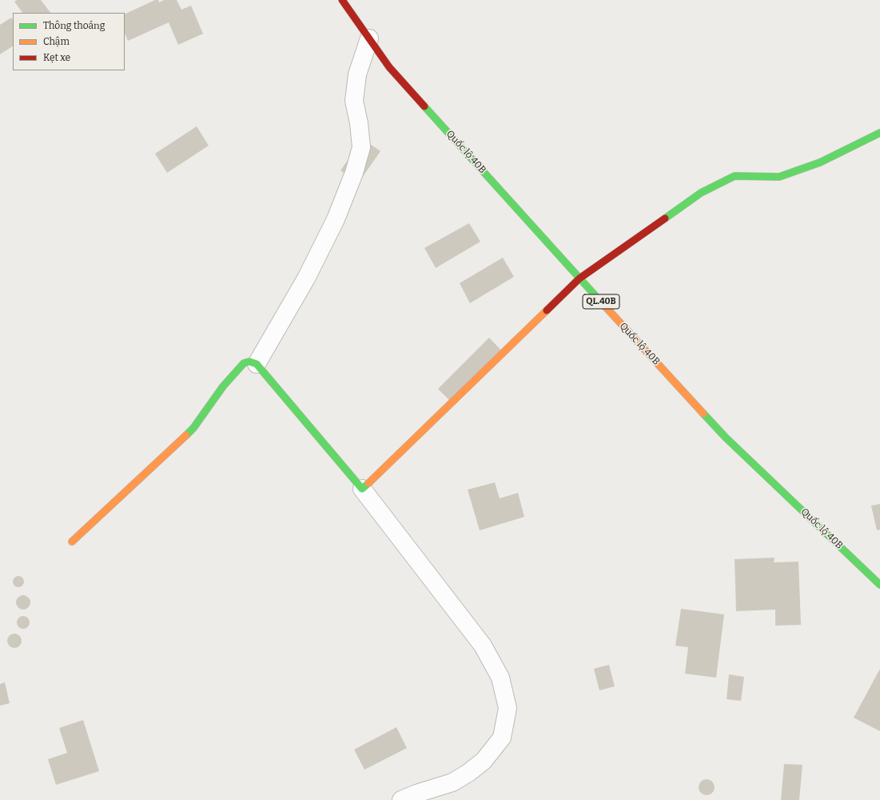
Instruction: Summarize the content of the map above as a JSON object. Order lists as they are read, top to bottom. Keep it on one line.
{"streets":{"main road":["Quốc lộ 40B","QL.40B"]},"legend":["Thông thoáng","Chậm","Kẹt xe"]}
